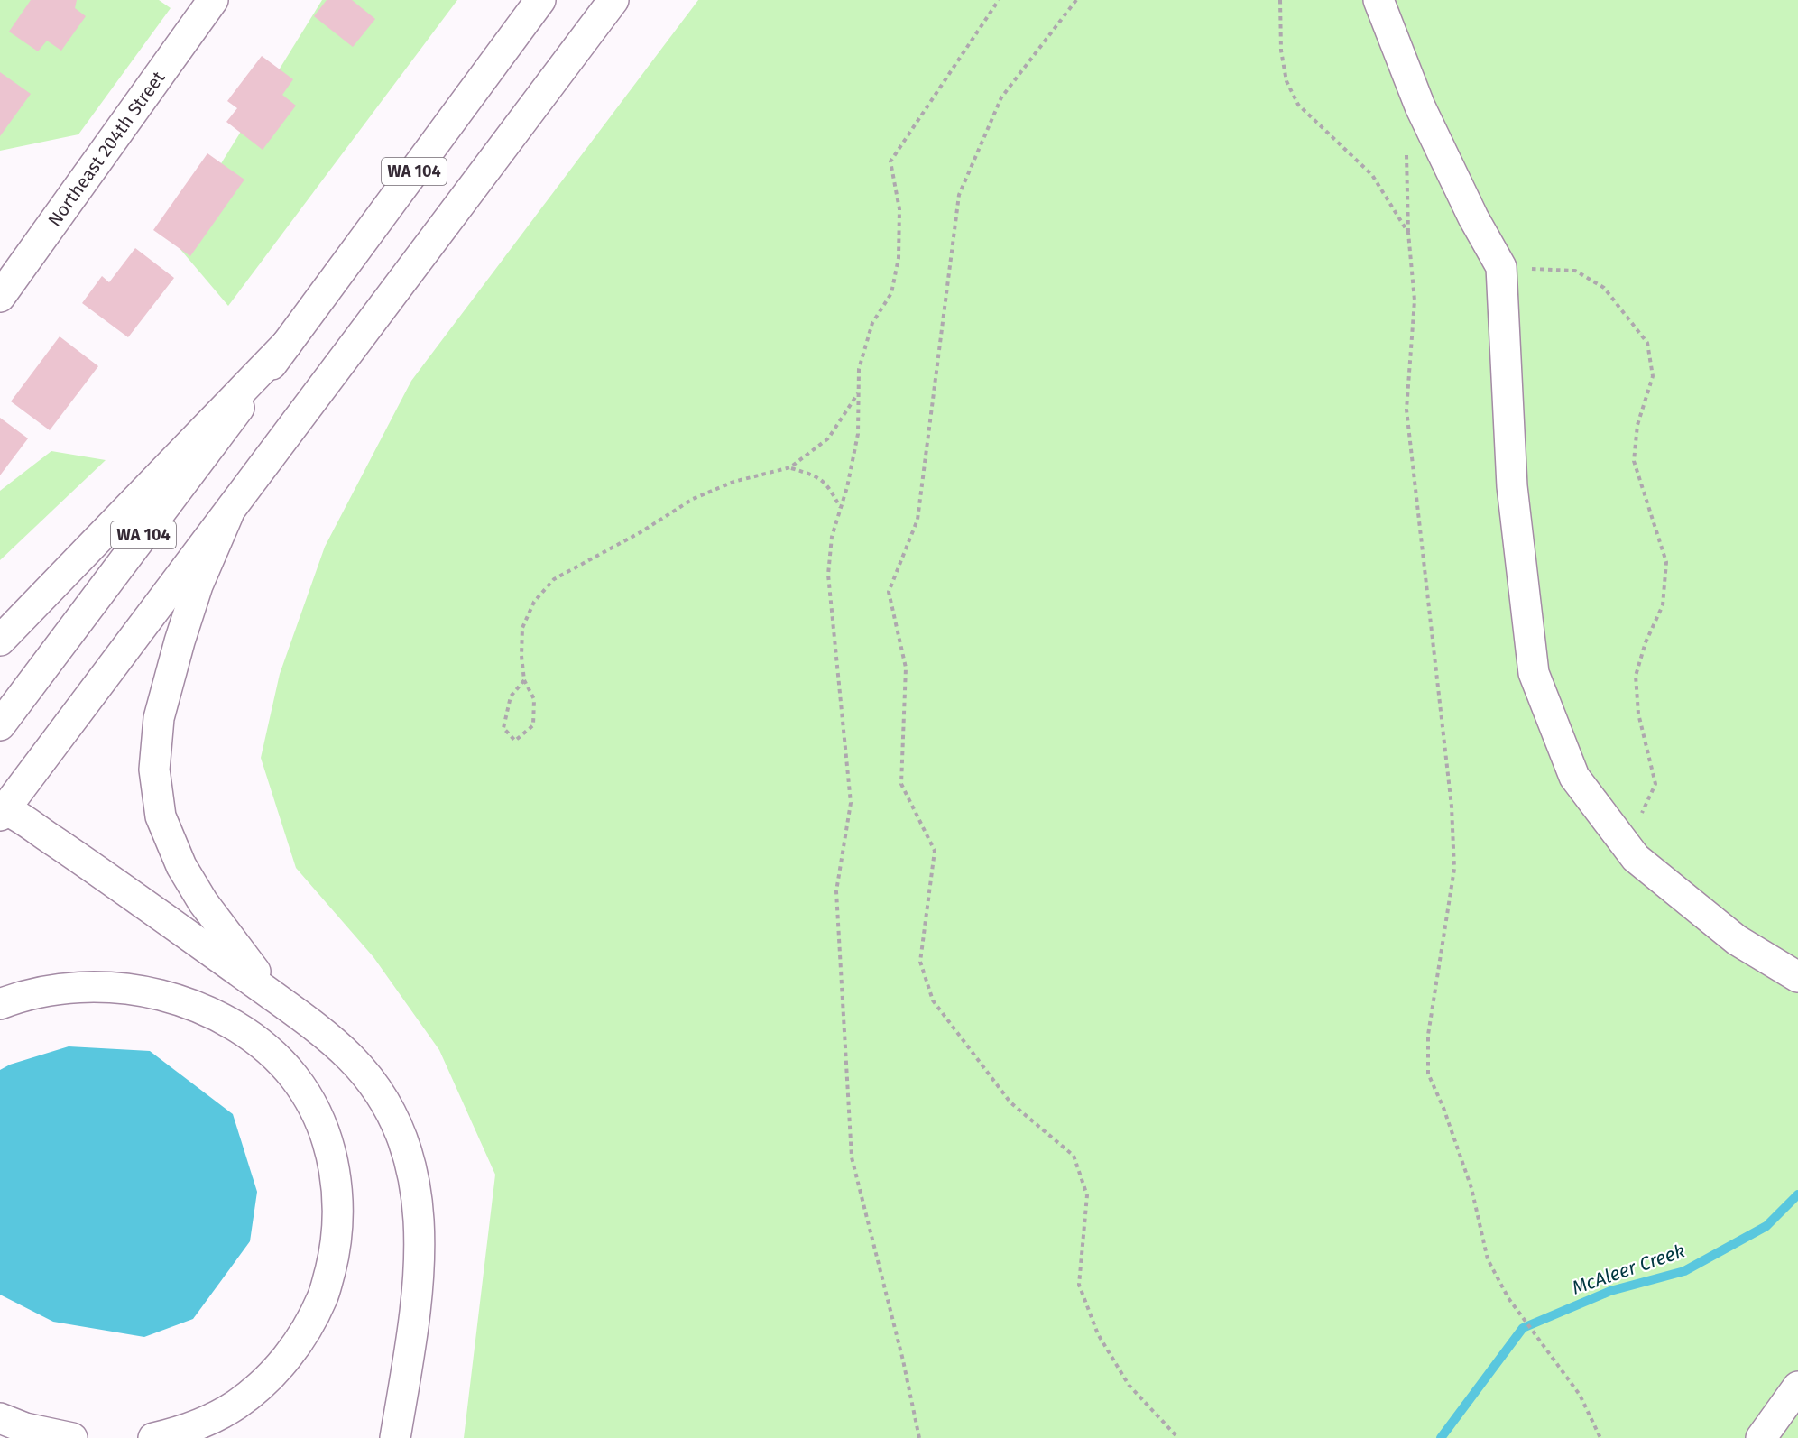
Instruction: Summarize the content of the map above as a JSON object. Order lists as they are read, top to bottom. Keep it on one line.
{"streets":{"main road":["Northeast 204th Street","WA 104"]},"water":["McAleer Creek"]}
